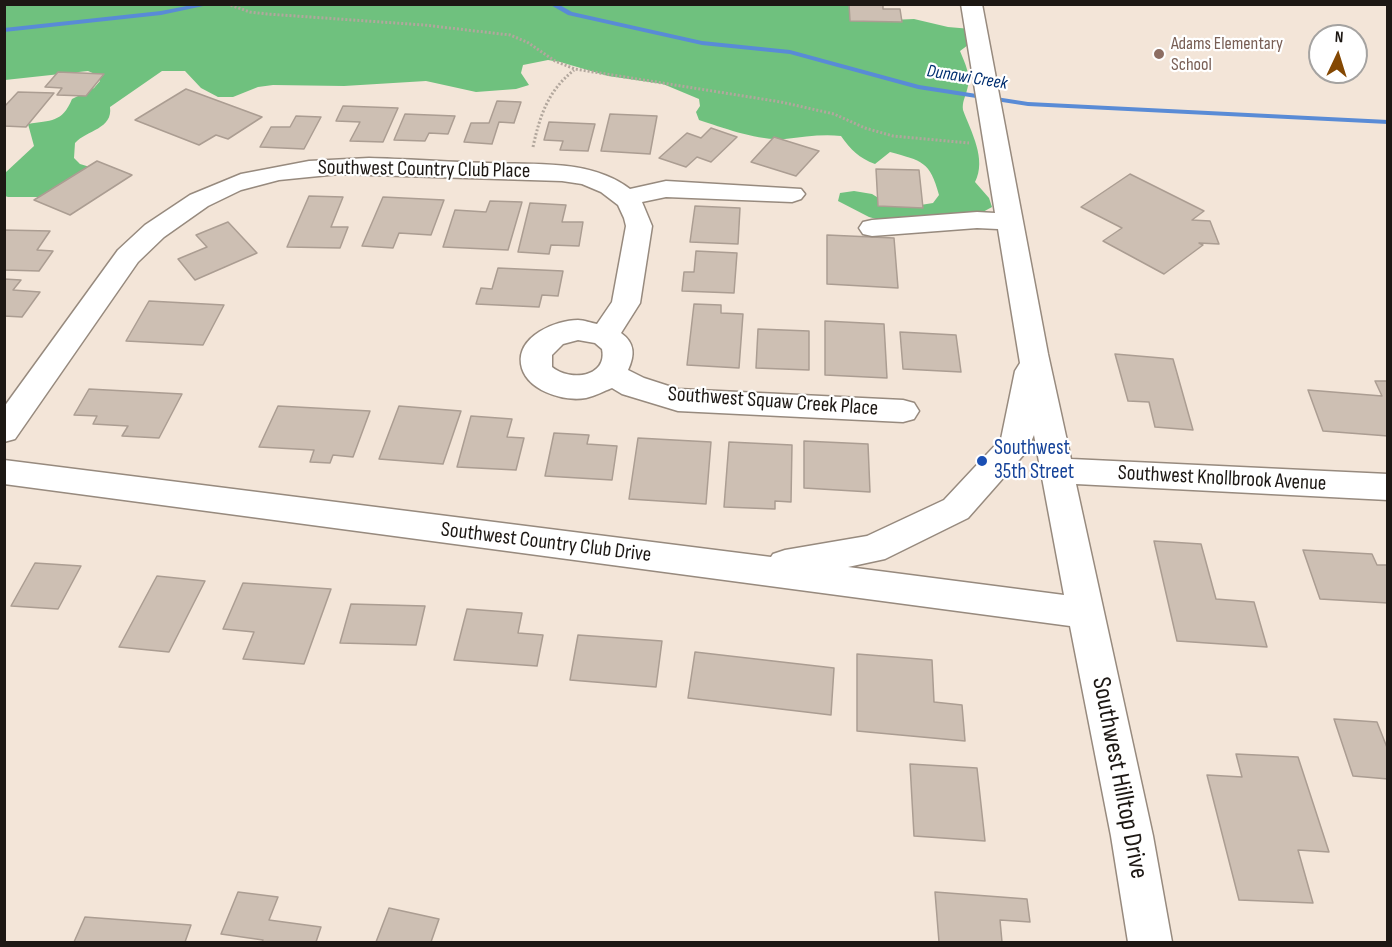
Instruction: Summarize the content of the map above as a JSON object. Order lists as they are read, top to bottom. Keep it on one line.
{"streets":{"street":["Southwest Country Club Place","Southwest Squaw Creek Place","Southwest Knollbrook Avenue","Southwest Country Club Drive","Southwest Hilltop Drive"]},"crossings":[["Southwest Country Club Drive","Southwest Hilltop Drive"]],"water":["Dunawi Creek"],"places":["Adams Elementary School","Southwest 35th Street"],"north":"top"}
